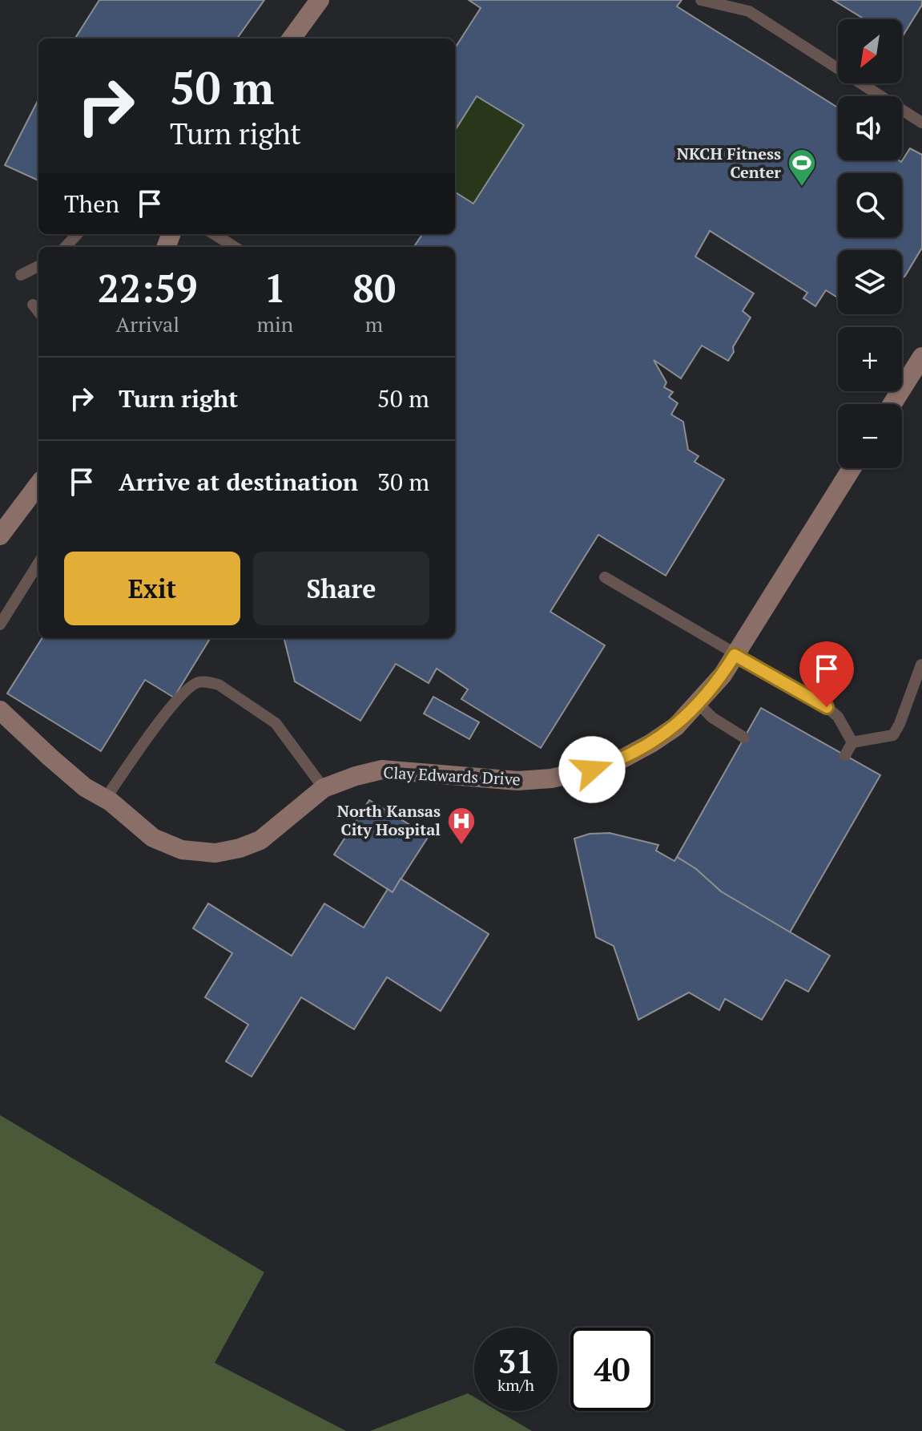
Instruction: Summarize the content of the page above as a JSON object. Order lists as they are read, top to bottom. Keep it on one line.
{"streets":{"street":["Clay Edwards Drive"]},"places":{"sports":["NKCH Fitness Center"],"hospital":["North Kansas City Hospital"]},"north":"bottom left","page":{"map_buttons":["+","−"],"turn":["50 m","Turn right"],"then":"Then","eta":["22:59","Arrival","1","min","80","m"],"list":[{"name":"Turn right","value":"50 m"},{"name":"Arrive at destination","value":"30 m"}],"buttons":["Exit","Share"],"speed":"31 km/h","limit":"40"}}
